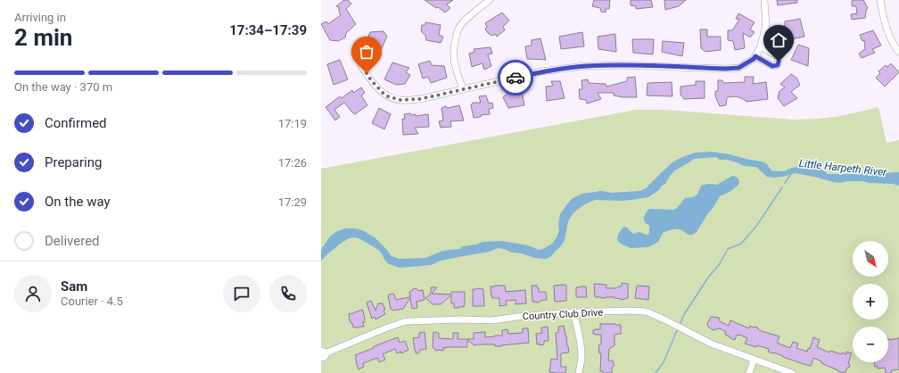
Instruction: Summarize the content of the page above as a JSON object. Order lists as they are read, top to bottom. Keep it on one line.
{"streets":{"street":["Country Club Drive"]},"water":["Little Harpeth River"],"north":"bottom right","page":{"heading":["2 min","Arriving in","17:34–17:39"],"panel":["Sam","Courier · 4.5"],"bar":"On the way · 370 m","list":[["Confirmed","17:19"],["Preparing","17:26"],["On the way","17:29"],"Delivered"],"map_buttons":["+","−"]}}
